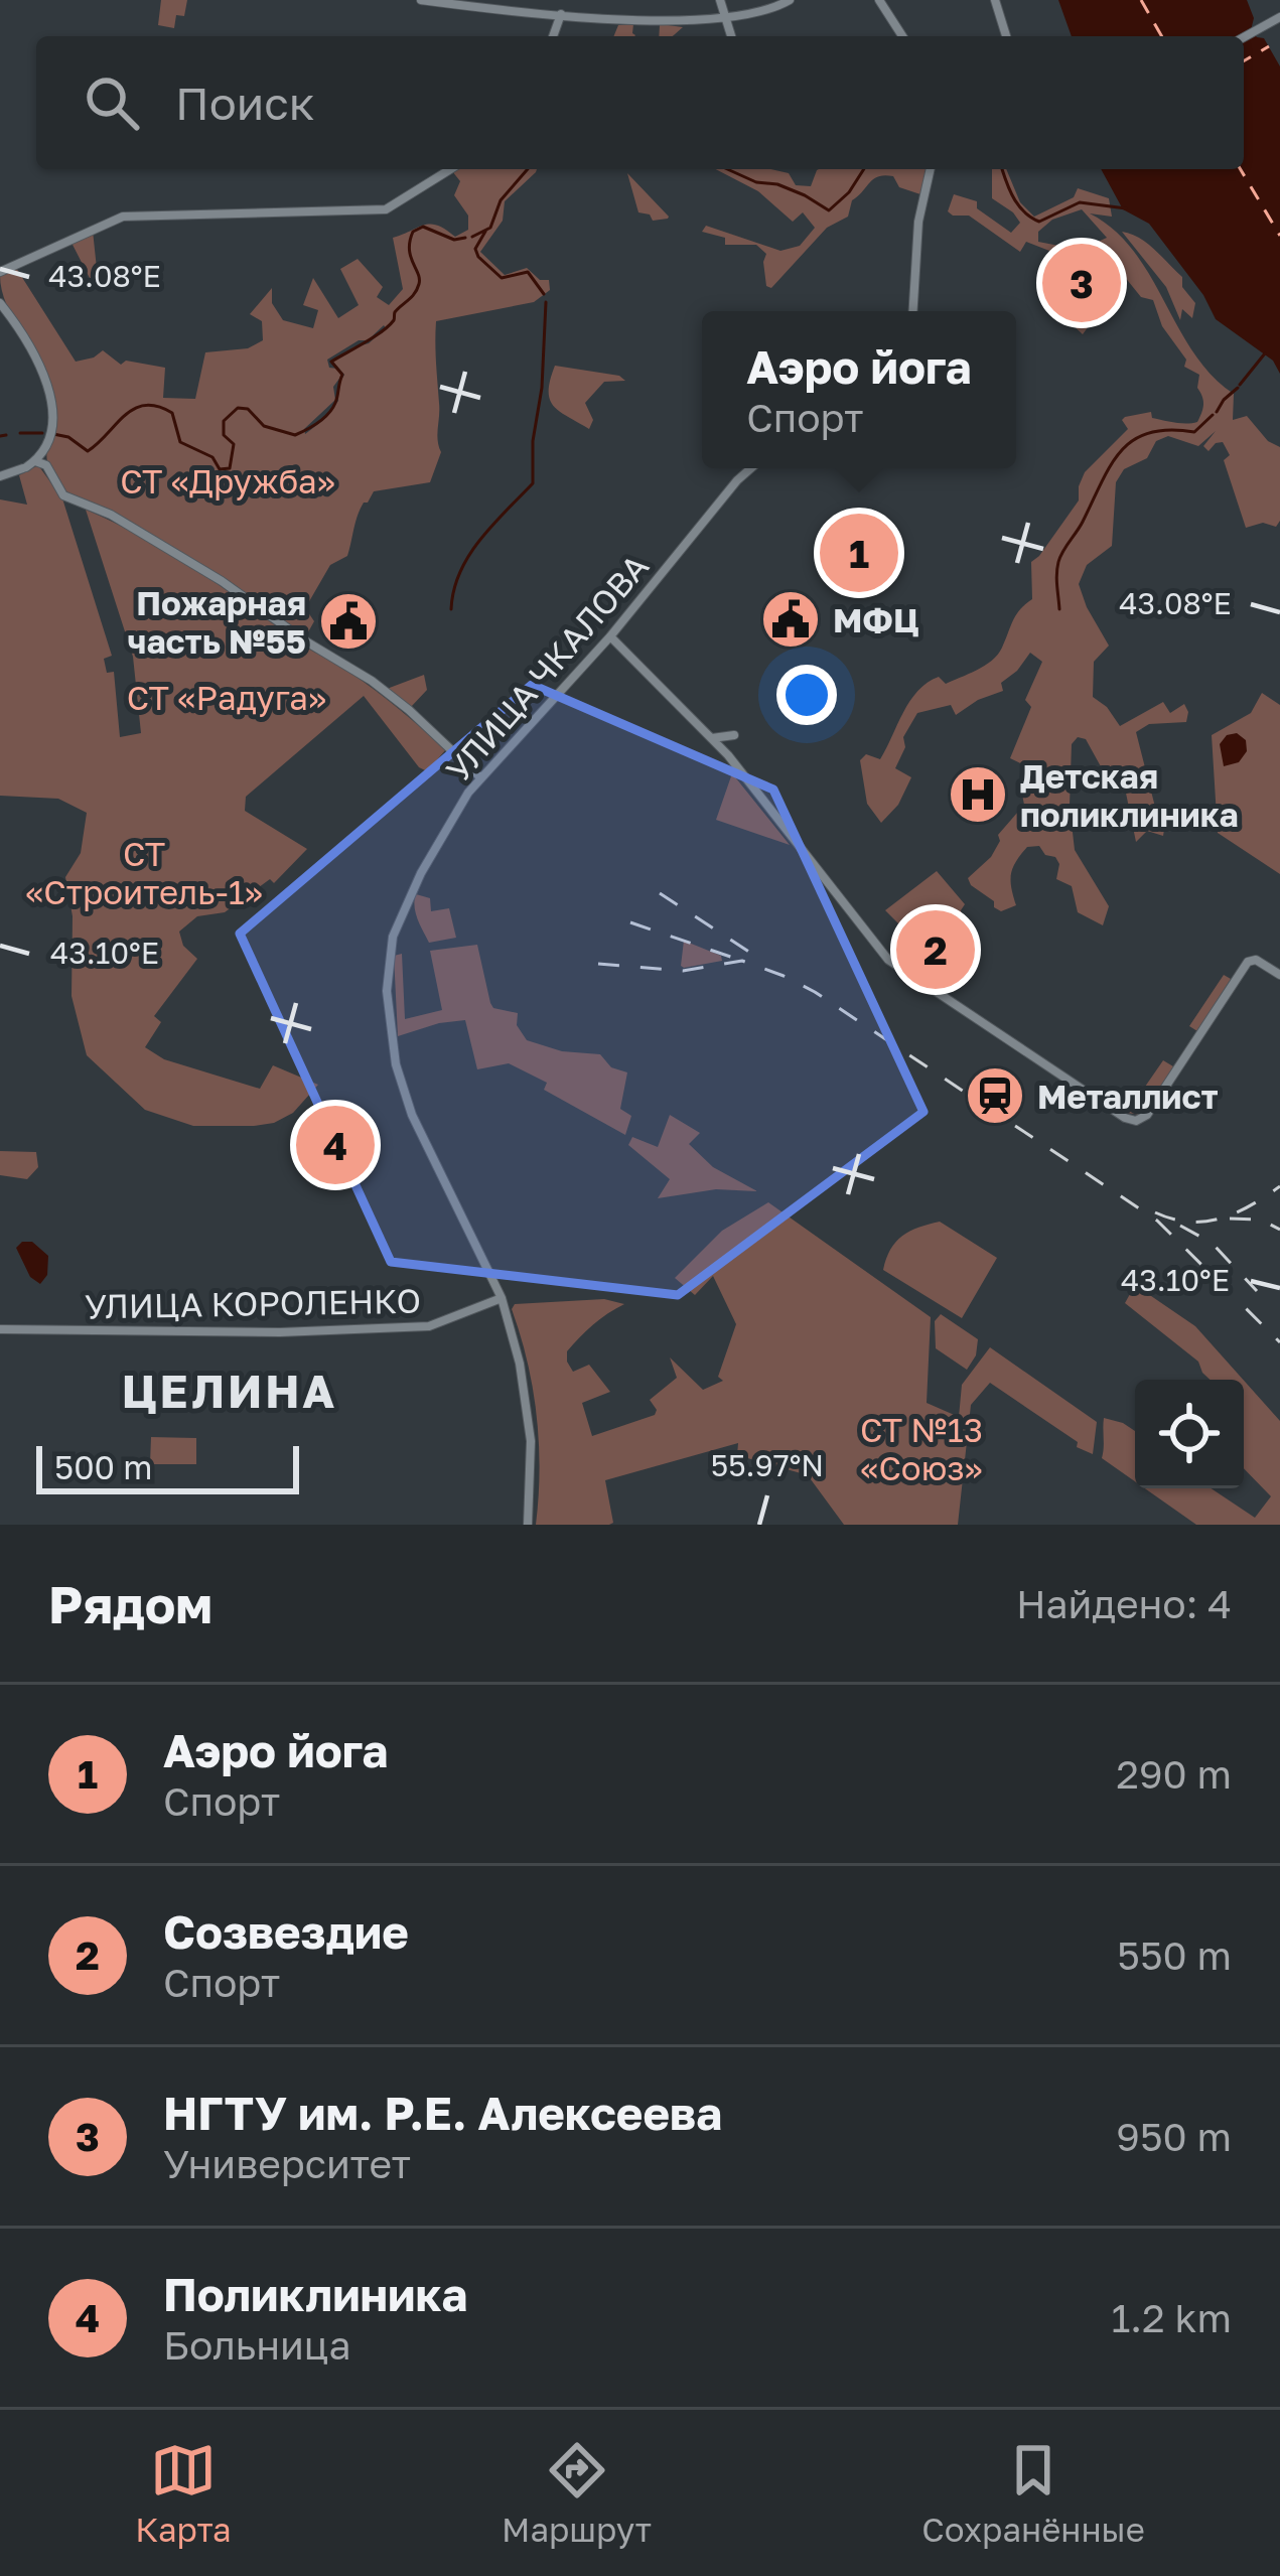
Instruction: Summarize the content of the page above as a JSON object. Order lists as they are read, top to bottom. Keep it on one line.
{"streets":{"street":["УЛИЦА ЧКАЛОВА","УЛИЦА КОРОЛЕНКО"]},"crossings":[["УЛИЦА ЧКАЛОВА","УЛИЦА КОРОЛЕНКО"]],"districts":["ЦЕЛИНА"],"parks":["СТ «Дружба»","СТ «Радуга»","СТ «Строитель-1»","СТ №13 «Союз»"],"places":{"public building":["МФЦ","Пожарная часть №55"],"hospital":["Детская поликлиника"],"station":["Металлист"]},"scale_bar":"500 m","page":{"search":"Поиск","pins":["3","1","2","4"],"popup":["Аэро йога","Спорт"],"scale":"500 m","heading":["Рядом","Найдено: 4"],"list":[{"mark":"1","name":"Аэро йога","note":"Спорт","value":"290 m"},{"mark":"2","name":"Созвездие","note":"Спорт","value":"550 m"},{"mark":"3","name":"НГТУ им. Р.Е. Алексеева","note":"Университет","value":"950 m"},{"mark":"4","name":"Поликлиника","note":"Больница","value":"1.2 km"}],"nav":["Карта","Маршрут","Сохранённые"]},"coordinates":["43.08°E","43.10°E","55.97°N"]}
